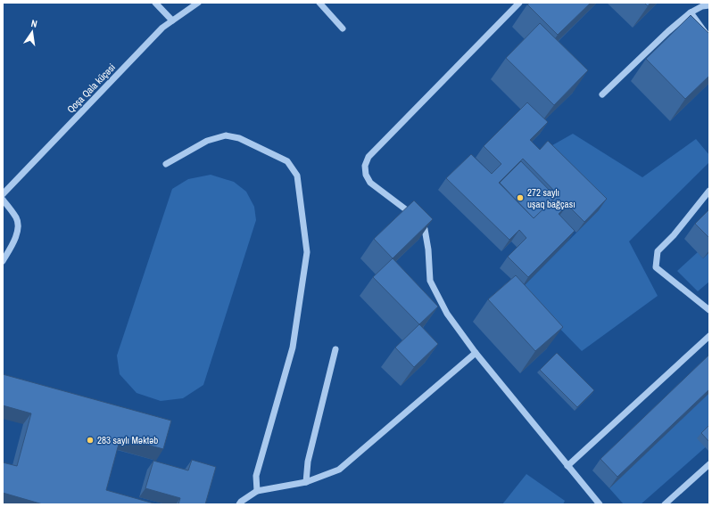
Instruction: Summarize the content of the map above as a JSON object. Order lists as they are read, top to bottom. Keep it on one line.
{"streets":{"street":["Qoşa Qala küçəsi"]},"places":["272 saylı uşaq bağçası","283 saylı Məktəb"],"north":"top"}
